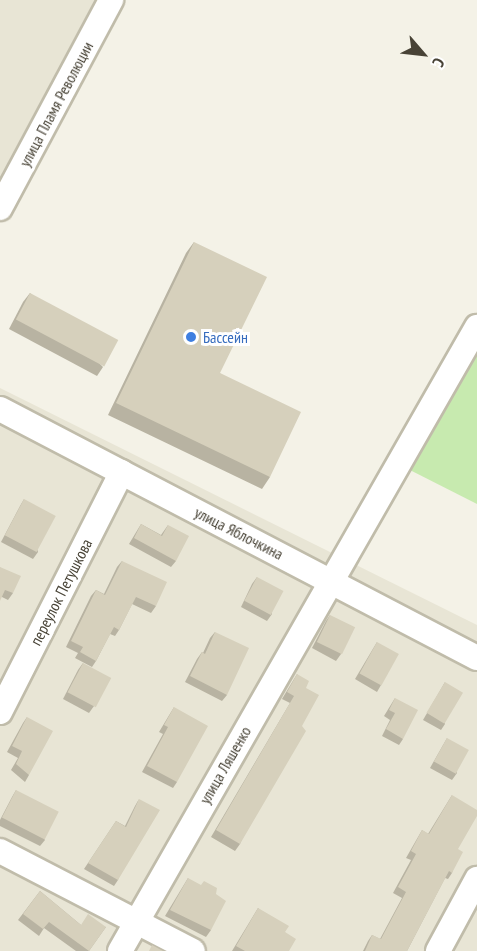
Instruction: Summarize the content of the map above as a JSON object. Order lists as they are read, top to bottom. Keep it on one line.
{"streets":{"street":["улица Пламя Революции","улица Яблочкина","переулок Петушкова","улица Ляшенко"]},"crossings":[["улица Яблочкина","переулок Петушкова"],["улица Яблочкина","улица Ляшенко"]],"places":["Бассейн"],"north":"bottom right"}
